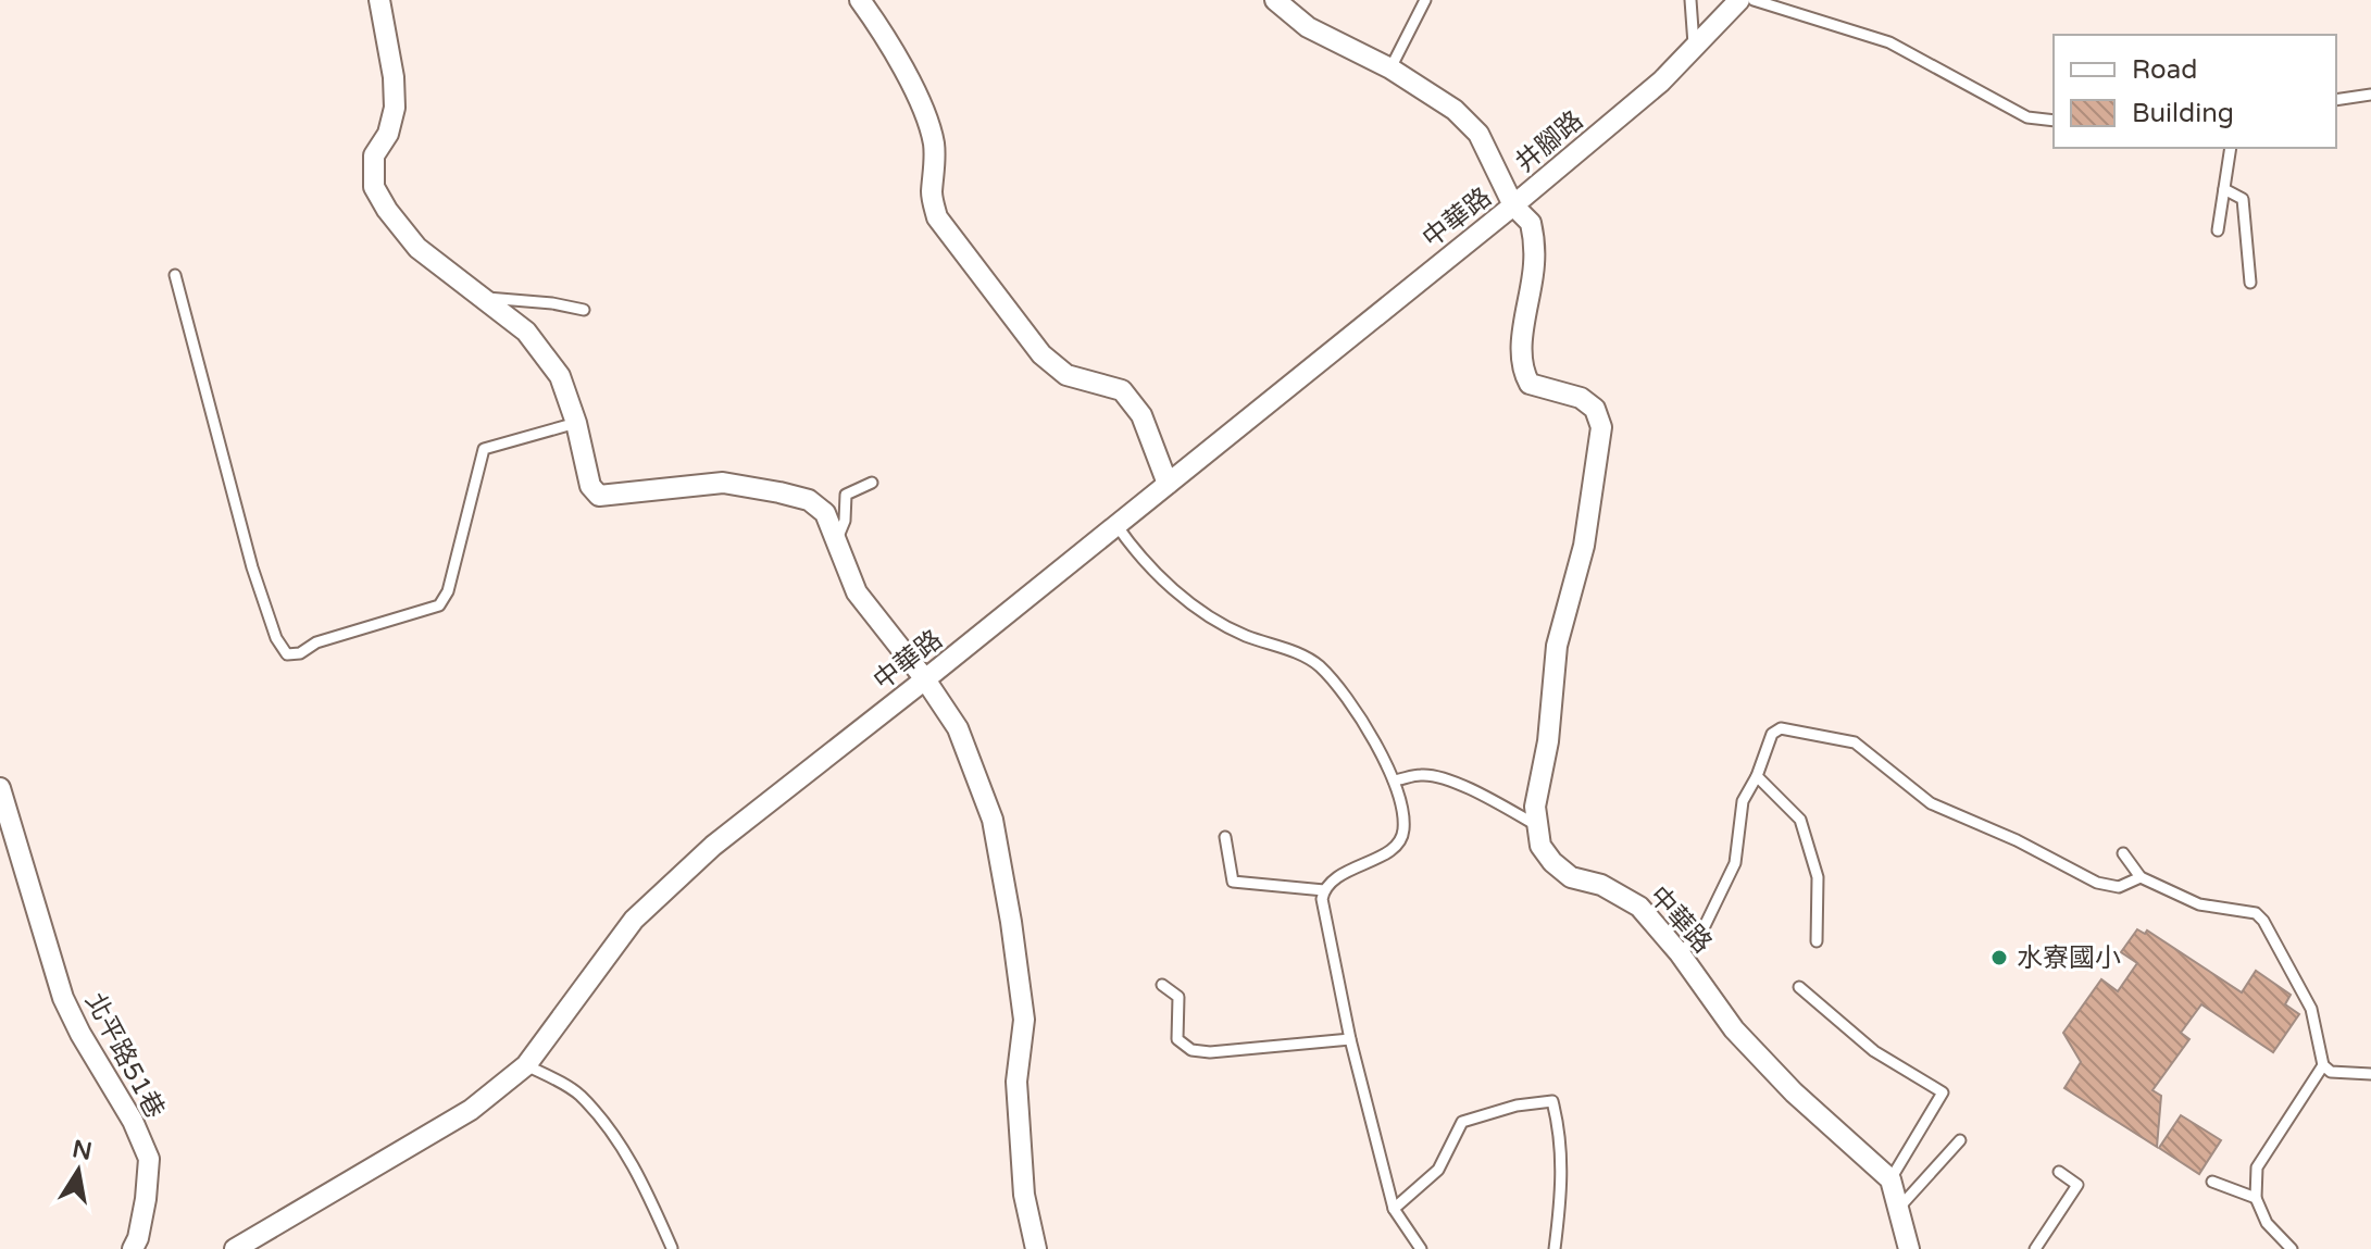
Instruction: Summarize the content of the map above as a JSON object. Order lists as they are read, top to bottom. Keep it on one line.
{"streets":{"street":["井腳路","中華路","北平路51巷"]},"crossings":[["井腳路","中華路"]],"places":["水寮國小"],"legend":["Road","Building"],"north":"top"}
